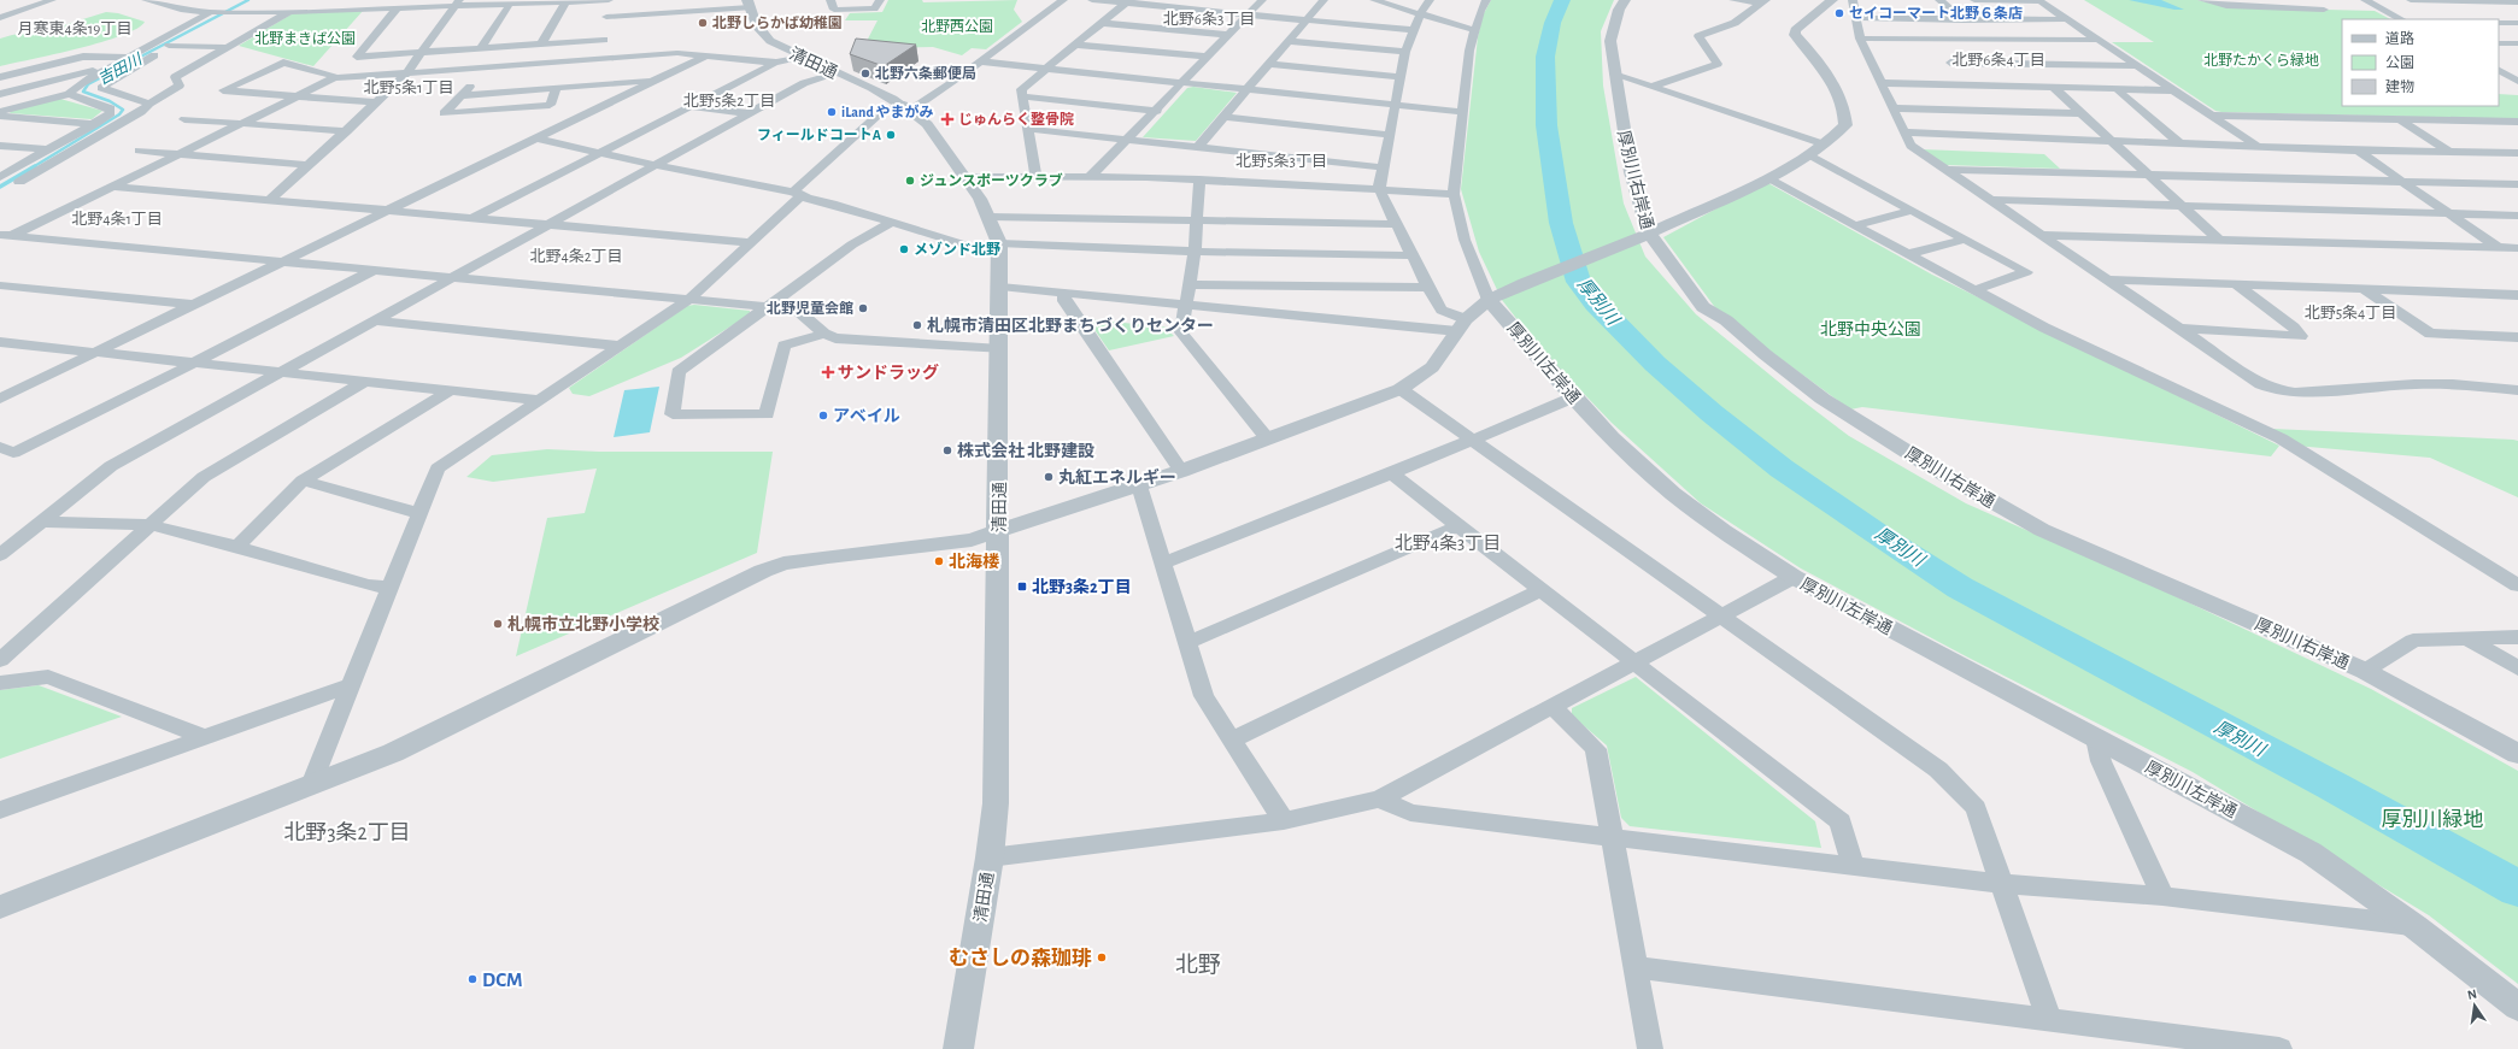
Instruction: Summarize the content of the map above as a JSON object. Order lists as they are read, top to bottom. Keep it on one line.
{"streets":{"street":["清田通","厚別川右岸通","厚別川左岸通"]},"districts":["北野6条3丁目","月寒東4条19丁目","北野6条4丁目","北野5条1丁目","北野5条2丁目","北野5条3丁目","北野4条1丁目","北野4条2丁目","北野5条4丁目","北野4条3丁目","北野3条2丁目","北野"],"water":["吉田川","厚別川"],"parks":["北野西公園","北野まきば公園","北野たかくら緑地","北野中央公園","厚別川緑地"],"places":{"other":["セイコーマート北野６条店","北野しらかば幼稚園","北野六条郵便局","iLand やまがみ","フィールドコートA","ジュンスポーツクラブ","メゾンド北野","北野児童会館","札幌市清田区北野まちづくりセンター","アベイル","株式会社 北野建設","丸紅エネルギー","北海楼","札幌市立北野小学校","むさしの森珈琲","DCM"],"health":["じゅんらく整骨院","サンドラッグ"],"transit":["北野3条2丁目"]},"legend":["道路","公園","建物"],"north":"top"}
